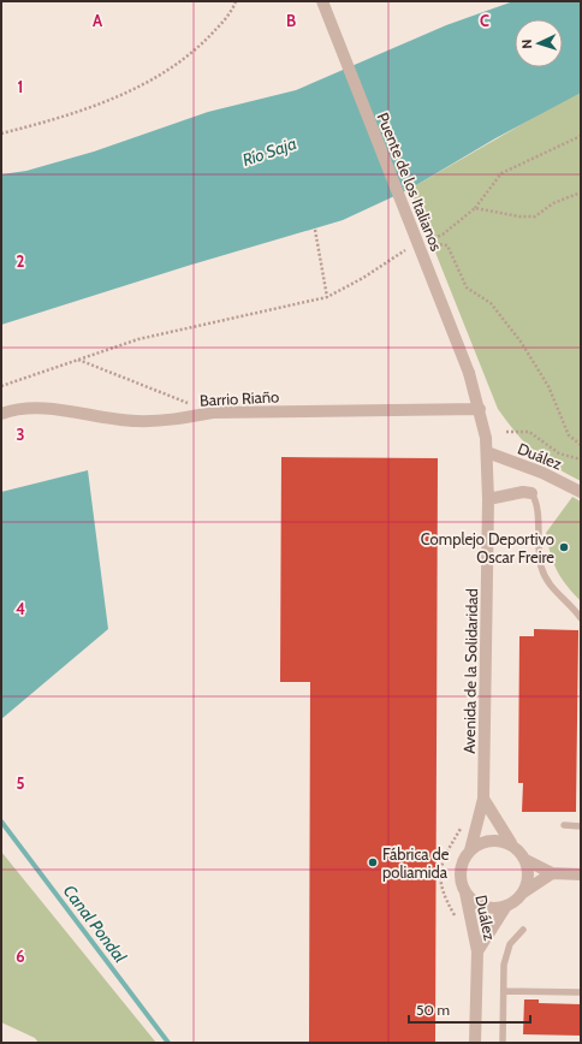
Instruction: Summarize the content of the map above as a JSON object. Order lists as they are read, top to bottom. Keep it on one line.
{"streets":{"street":["Puente de los Italianos","Barrio Riaño","Duález","Avenida de la Solidaridad"]},"crossings":[["Puente de los Italianos","Avenida de la Solidaridad"],["Barrio Riaño","Avenida de la Solidaridad"],["Duález","Avenida de la Solidaridad"]],"water":["Río Saja","Canal Pondal"],"places":["Complejo Deportivo Oscar Freire","Fábrica de poliamida"],"scale_bar":"50 m","north":"left","grid":{"columns":["A","B","C"],"rows":["1","2","3","4","5","6"]}}
